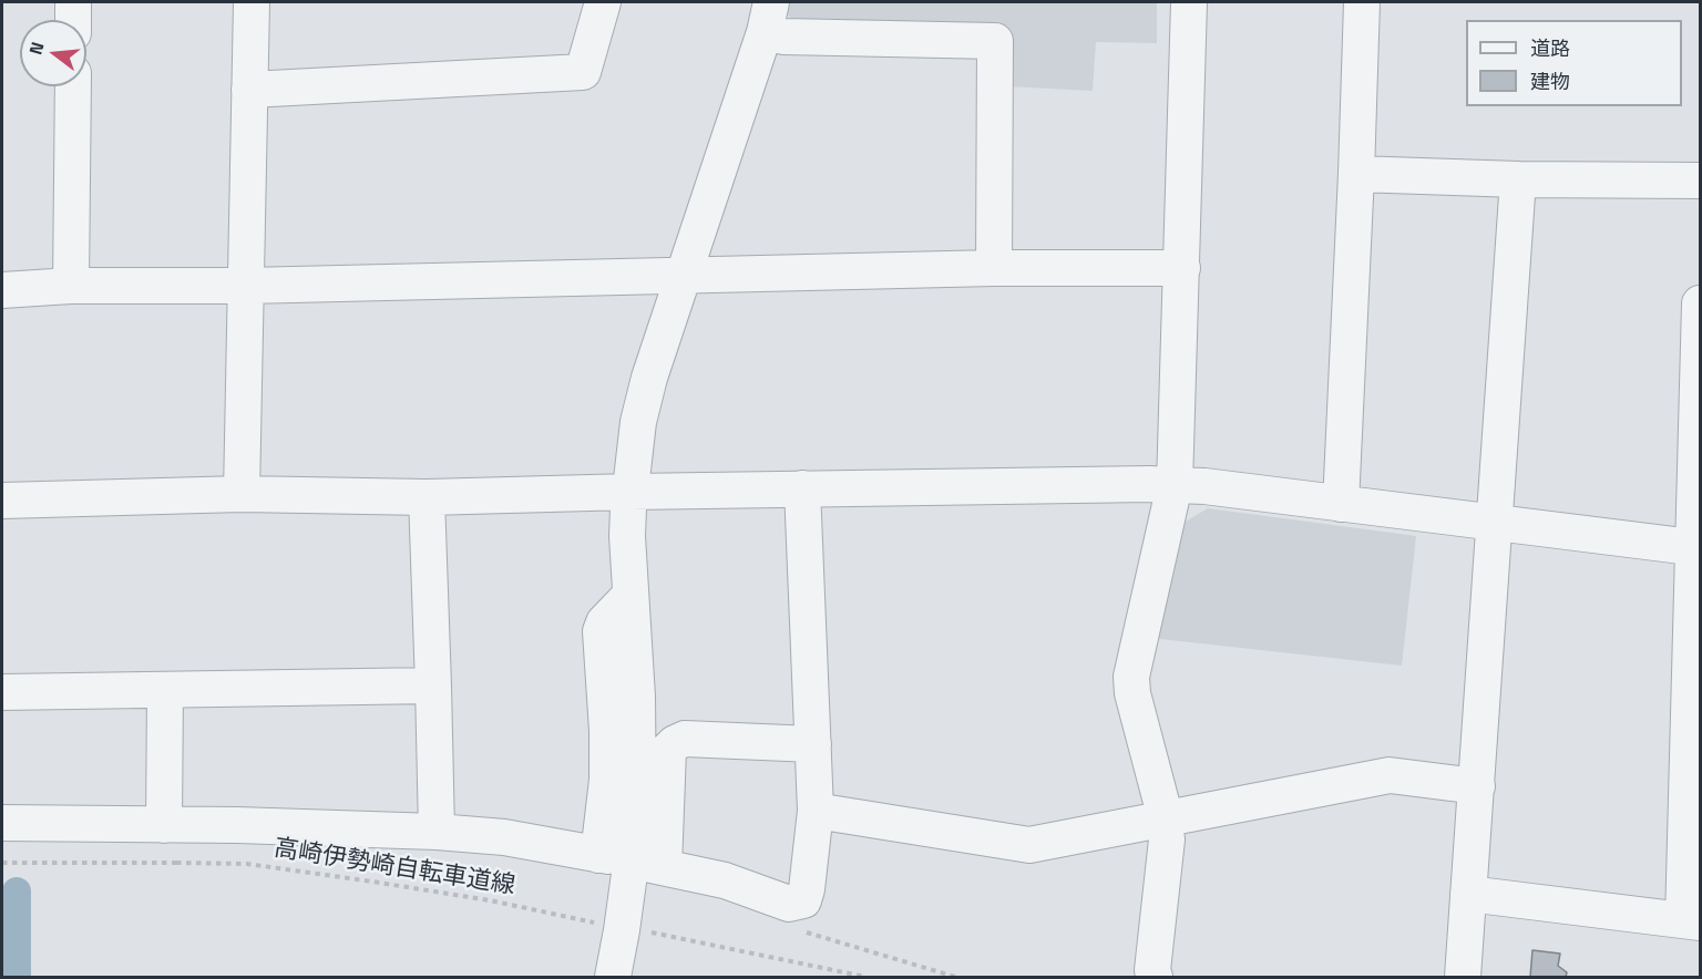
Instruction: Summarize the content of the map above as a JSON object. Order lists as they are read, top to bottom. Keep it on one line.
{"streets":{"path":["高崎伊勢崎自転車道線"]},"legend":["道路","建物"],"north":"left"}
